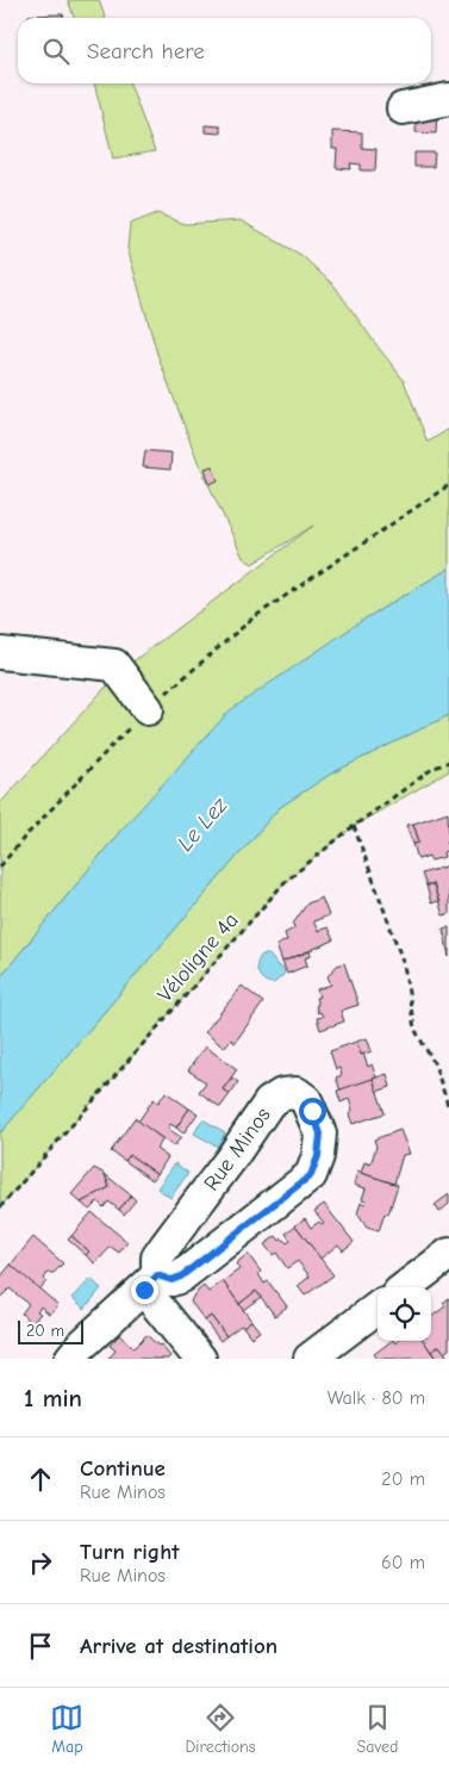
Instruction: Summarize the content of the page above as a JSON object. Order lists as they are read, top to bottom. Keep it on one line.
{"streets":{"street":["Rue Minos"],"path":["Véloligne 4a"]},"water":["Le Lez"],"scale_bar":"20 m","page":{"search":"Search here","scale":"20 m","heading":["1 min","Walk · 80 m"],"list":[["Continue","Rue Minos","20 m"],["Turn right","Rue Minos","60 m"],"Arrive at destination"],"nav":["Map","Directions","Saved"]}}
